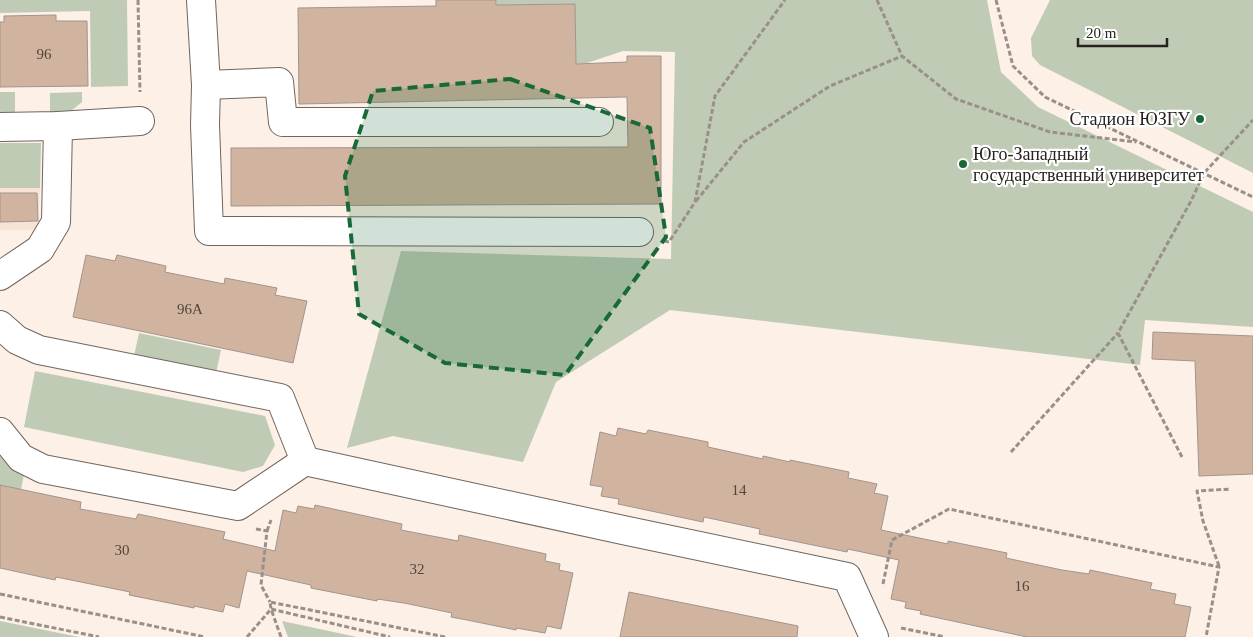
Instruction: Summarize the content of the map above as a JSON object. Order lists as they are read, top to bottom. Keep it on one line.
{"places":["Стадион ЮЗГУ","Юго-Западный государственный университет"],"house_numbers":["96","96А","14","30","32","16"],"scale_bar":"20 m"}
